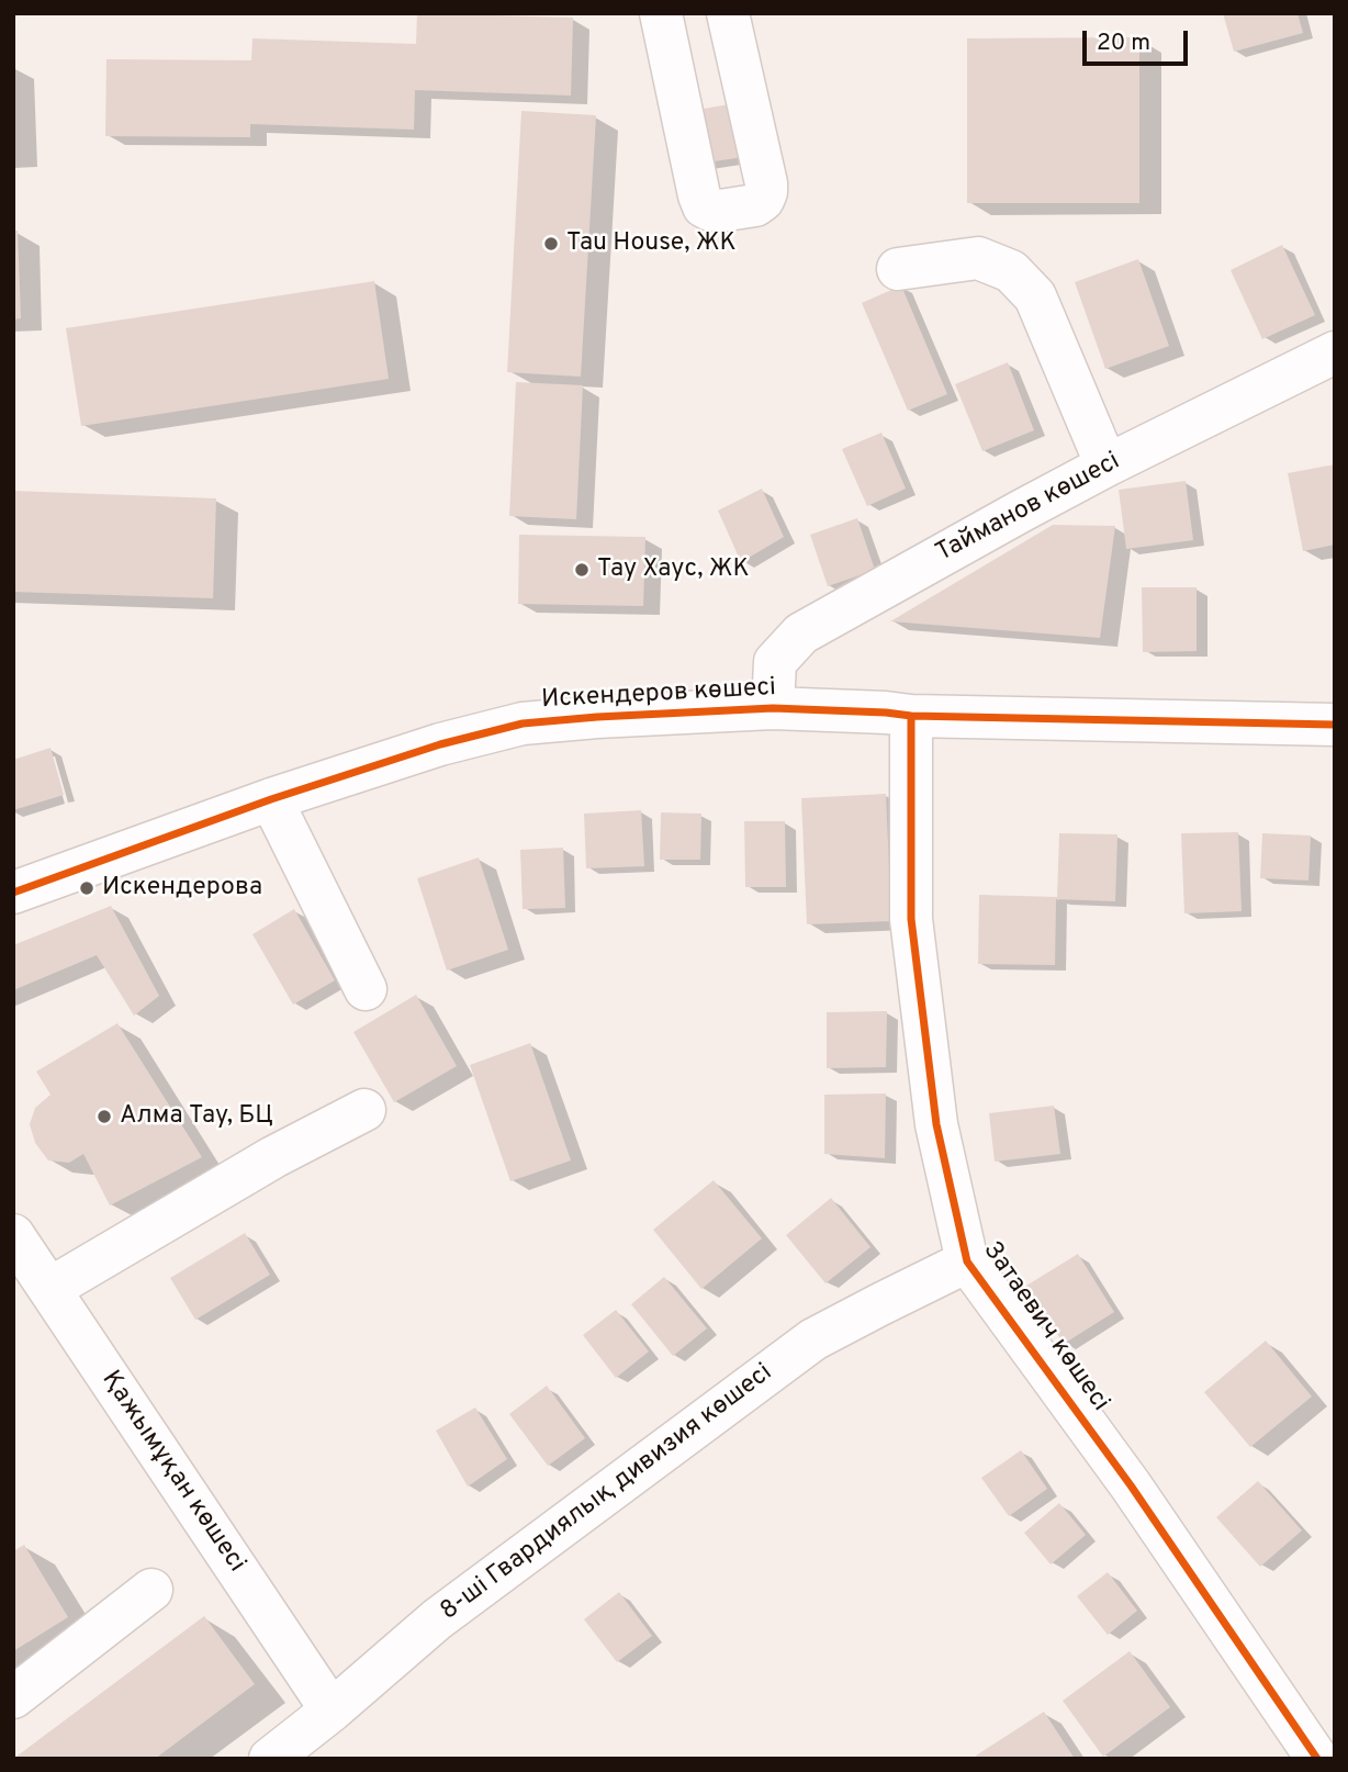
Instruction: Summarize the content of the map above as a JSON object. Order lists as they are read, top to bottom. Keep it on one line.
{"streets":{"street":["Тайманов көшесі","Искендеров көшесі","Затаевич көшесі","Қажымұқан көшесі","8-ші Гвардиялық дивизия көшесі"]},"crossings":[["Тайманов көшесі","Искендеров көшесі"],["Искендеров көшесі","Затаевич көшесі"],["Затаевич көшесі","8-ші Гвардиялық дивизия көшесі"],["Қажымұқан көшесі","8-ші Гвардиялық дивизия көшесі"]],"places":["Tau House, ЖК","Тау Хаус, ЖК","Искендерова","Алма Тау, БЦ"],"scale_bar":"20 m"}
